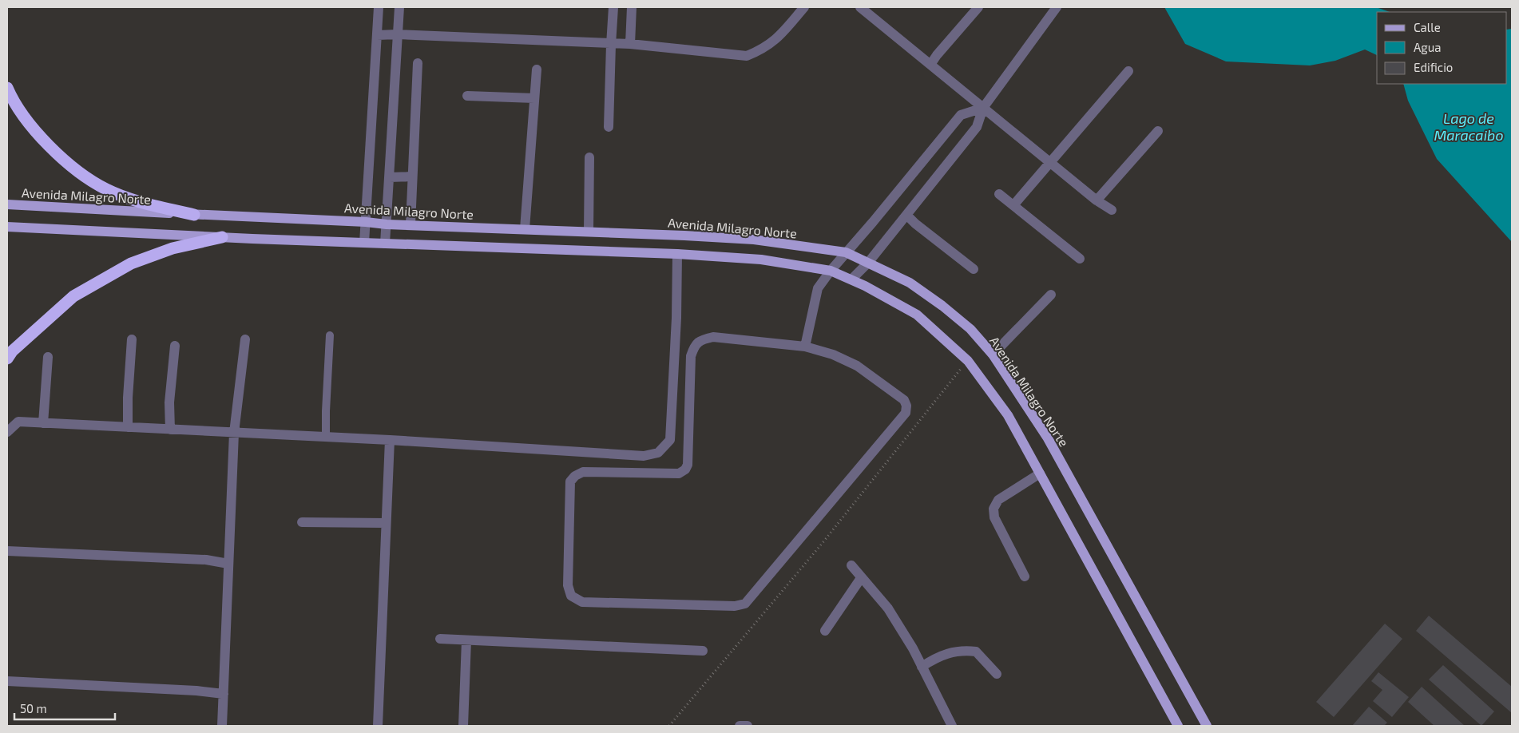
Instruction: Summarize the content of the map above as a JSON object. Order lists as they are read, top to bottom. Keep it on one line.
{"streets":{"main road":["Avenida Milagro Norte"]},"water":["Lago de Maracaibo"],"legend":["Calle","Agua","Edificio"],"scale_bar":"50 m"}
